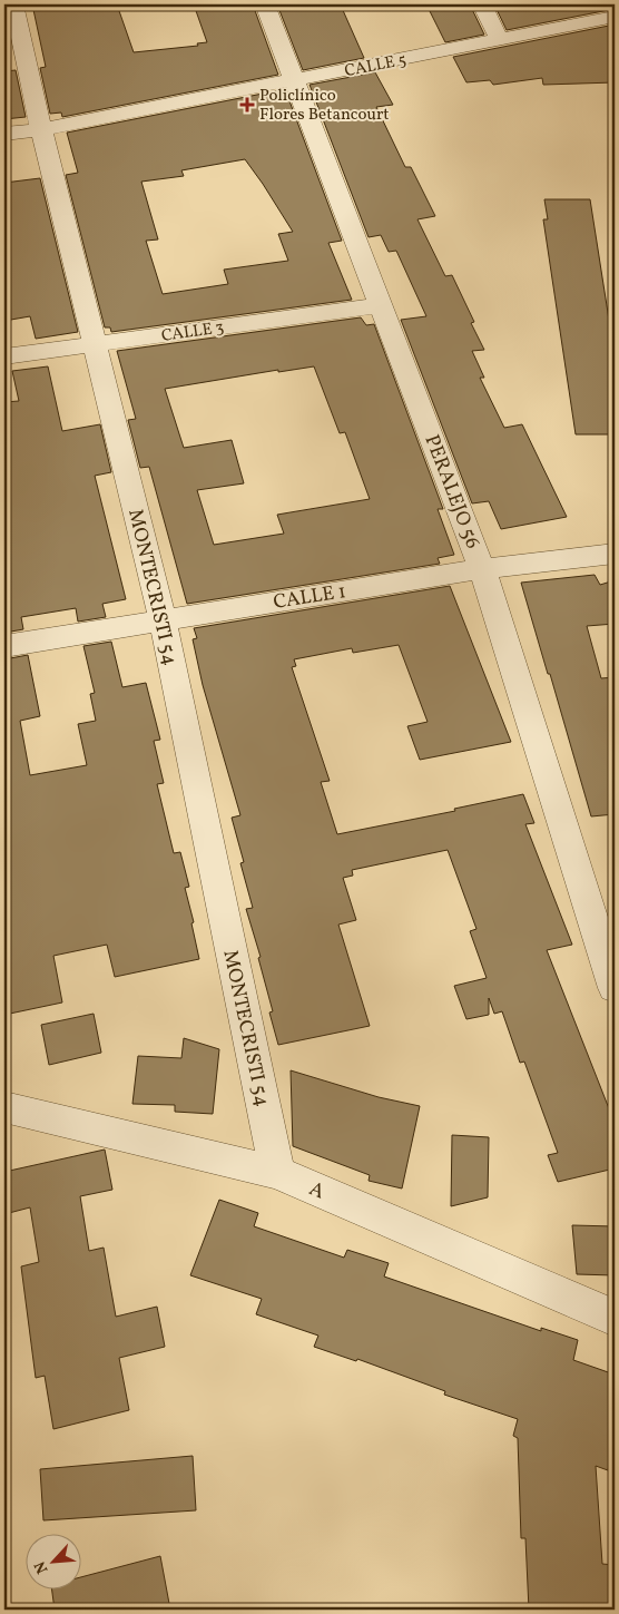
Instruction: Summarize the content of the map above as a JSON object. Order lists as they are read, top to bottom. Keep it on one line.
{"streets":{"street":["CALLE 5","CALLE 3","PERALEJO 56","MONTECRISTI 54","CALLE 1","A"]},"crossings":[["CALLE 5","PERALEJO 56"],["CALLE 5","MONTECRISTI 54"],["CALLE 3","PERALEJO 56"],["CALLE 3","MONTECRISTI 54"],["PERALEJO 56","CALLE 1"],["MONTECRISTI 54","CALLE 1"],["MONTECRISTI 54","A"]],"places":{"health":["Policlínico Flores Betancourt"]},"north":"bottom left"}
